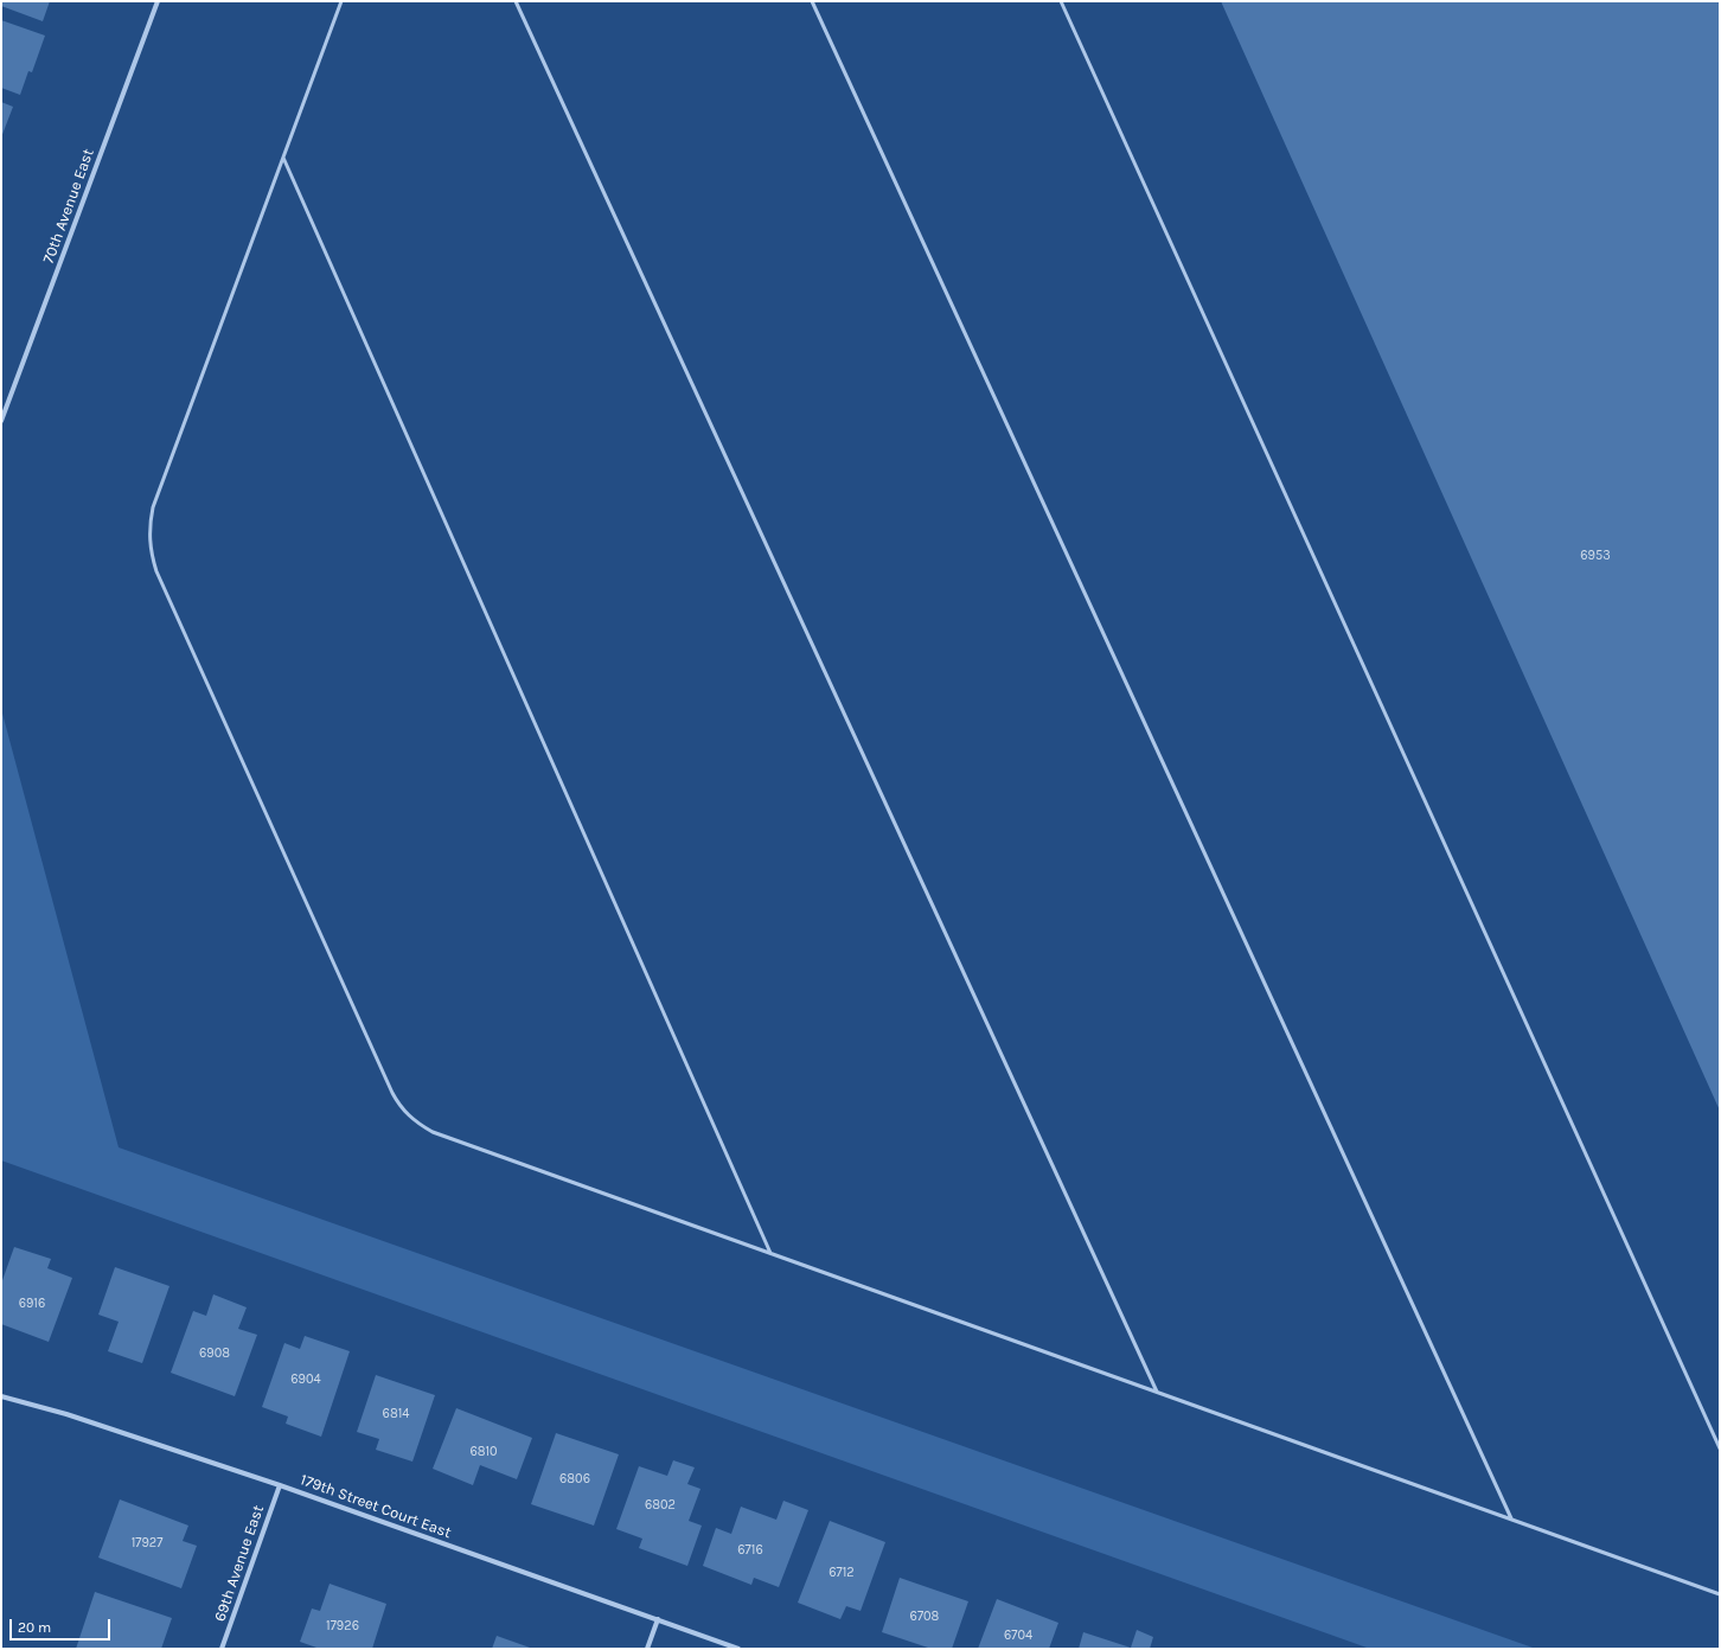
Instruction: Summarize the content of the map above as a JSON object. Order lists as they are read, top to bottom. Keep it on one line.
{"streets":{"street":["70th Avenue East","179th Street Court East","69th Avenue East"]},"crossings":[["179th Street Court East","69th Avenue East"]],"house_numbers":["6953","6916","6908","6904","6814","6810","6806","6802","17927","6716","6712","6708","17926","6704"],"scale_bar":"20 m"}
